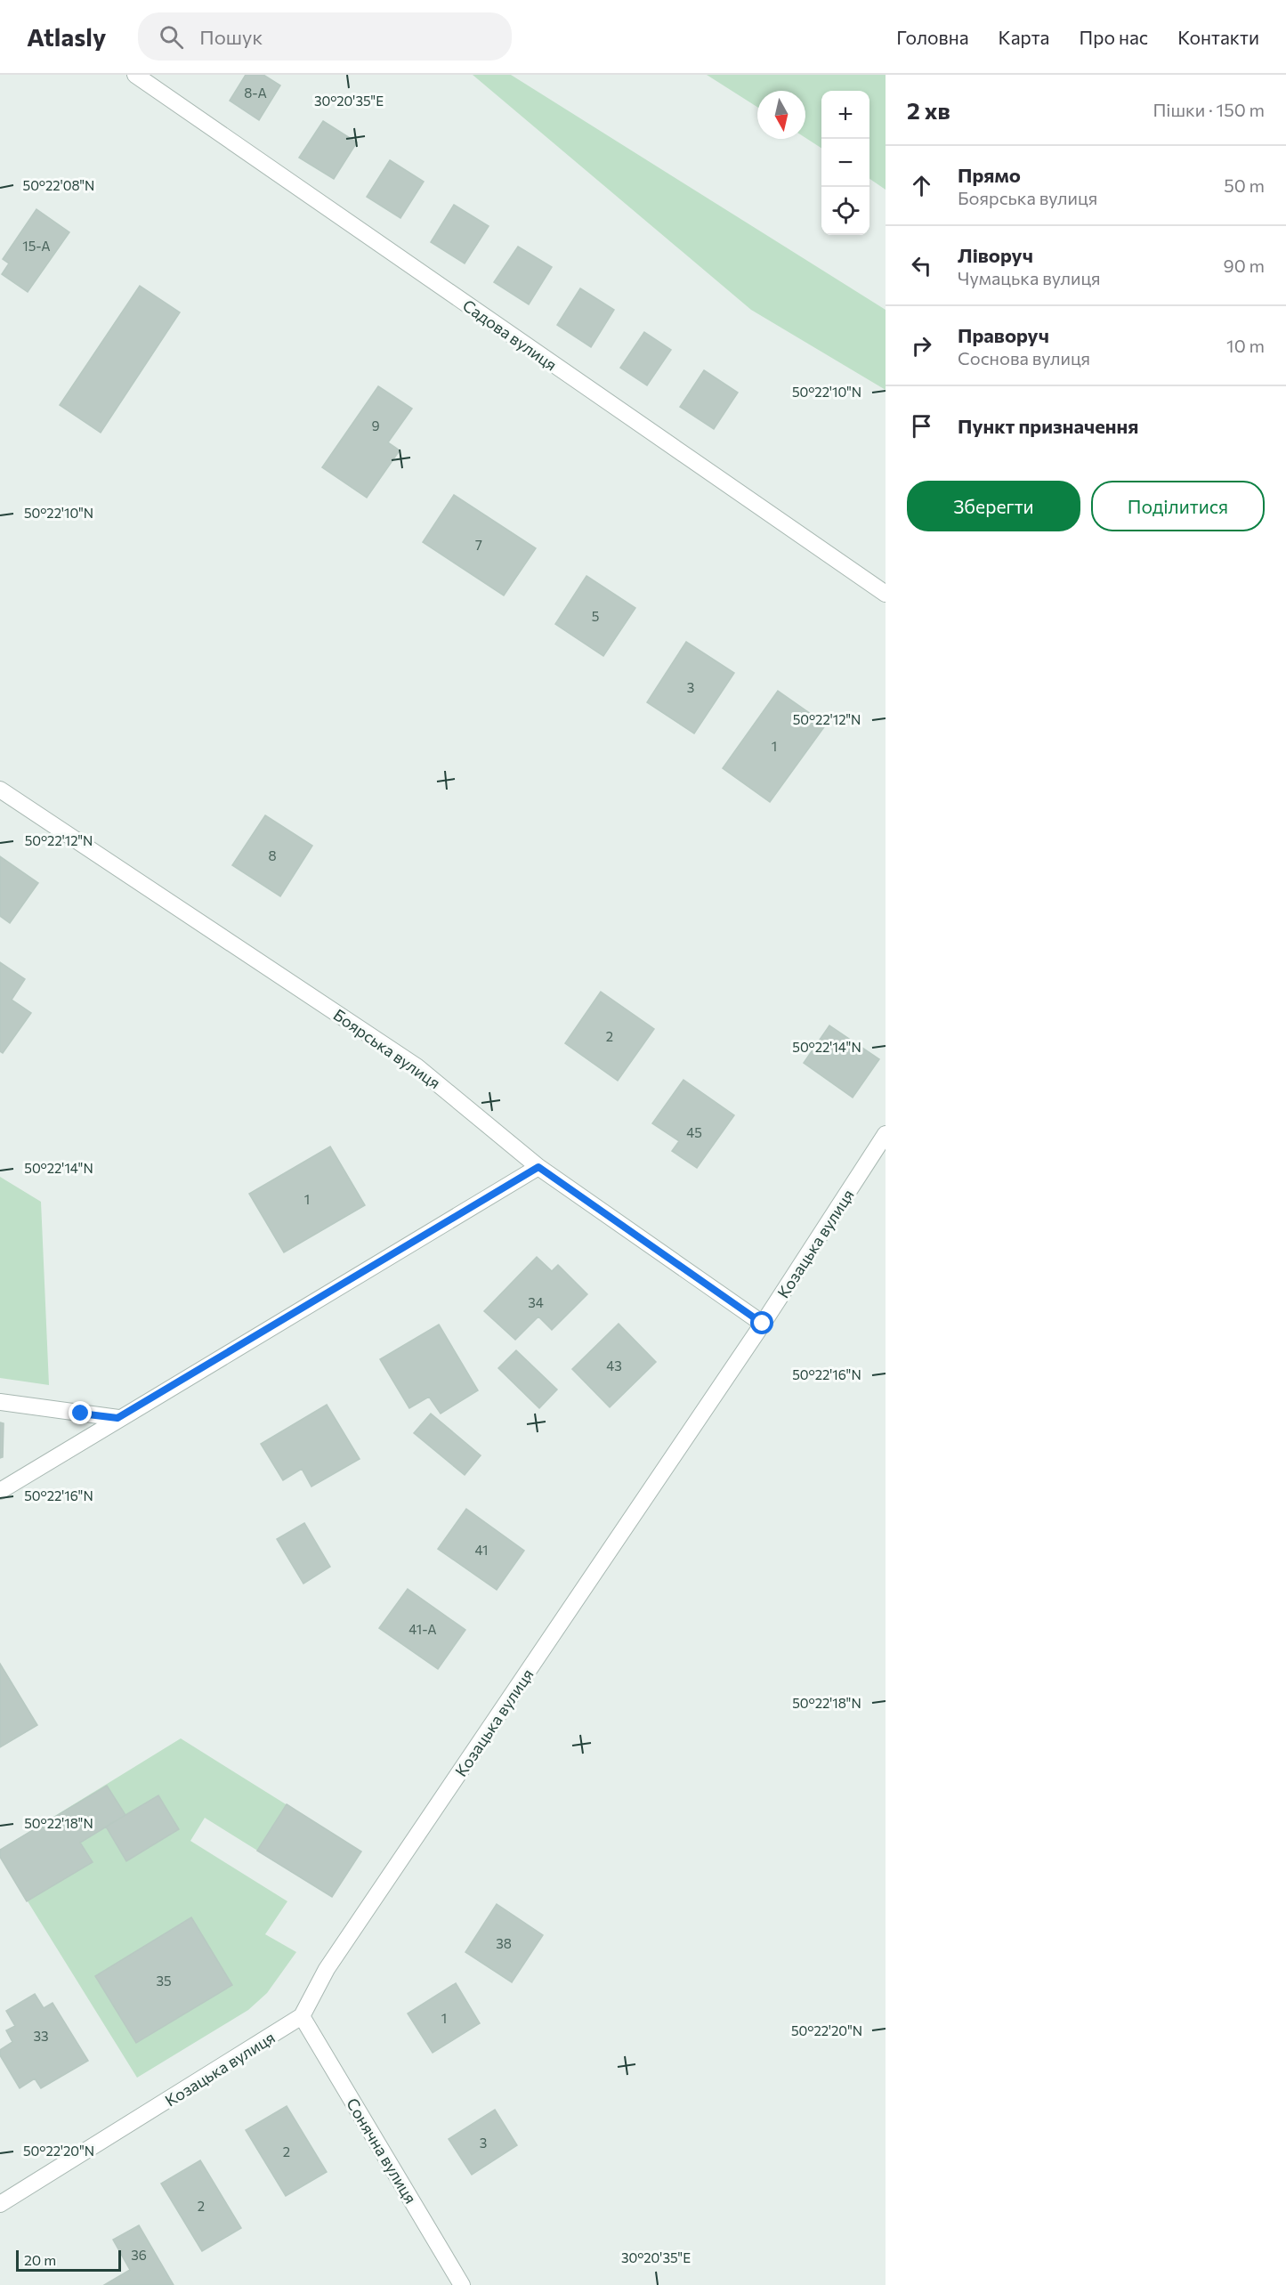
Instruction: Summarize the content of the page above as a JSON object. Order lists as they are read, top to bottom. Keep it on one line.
{"streets":{"street":["Садова вулиця","Боярська вулиця","Козацька вулиця","Сонячна вулиця"]},"crossings":[["Боярська вулиця","Козацька вулиця"],["Козацька вулиця","Сонячна вулиця"]],"house_numbers":["8-А","15-А","9","7","5","3","1","8","2","45","1","34","43","41","41-А","38","35","1","33","3","2","2","36"],"scale_bar":"20 m","north":"bottom","page":{"header":"Atlasly","search":"Пошук","nav":["Головна","Карта","Про нас","Контакти"],"heading":["2 хв","Пішки · 150 m"],"map_buttons":["+","−"],"list":[["Прямо","Боярська вулиця","50 m"],["Ліворуч","Чумацька вулиця","90 m"],["Праворуч","Соснова вулиця","10 m"],"Пункт призначення"],"buttons":["Зберегти","Поділитися"],"scale":"20 m"},"coordinates":["30°20'35\"E","50°22'08\"N","50°22'10\"N","50°22'12\"N","50°22'14\"N","50°22'16\"N","50°22'18\"N","50°22'20\"N"]}
